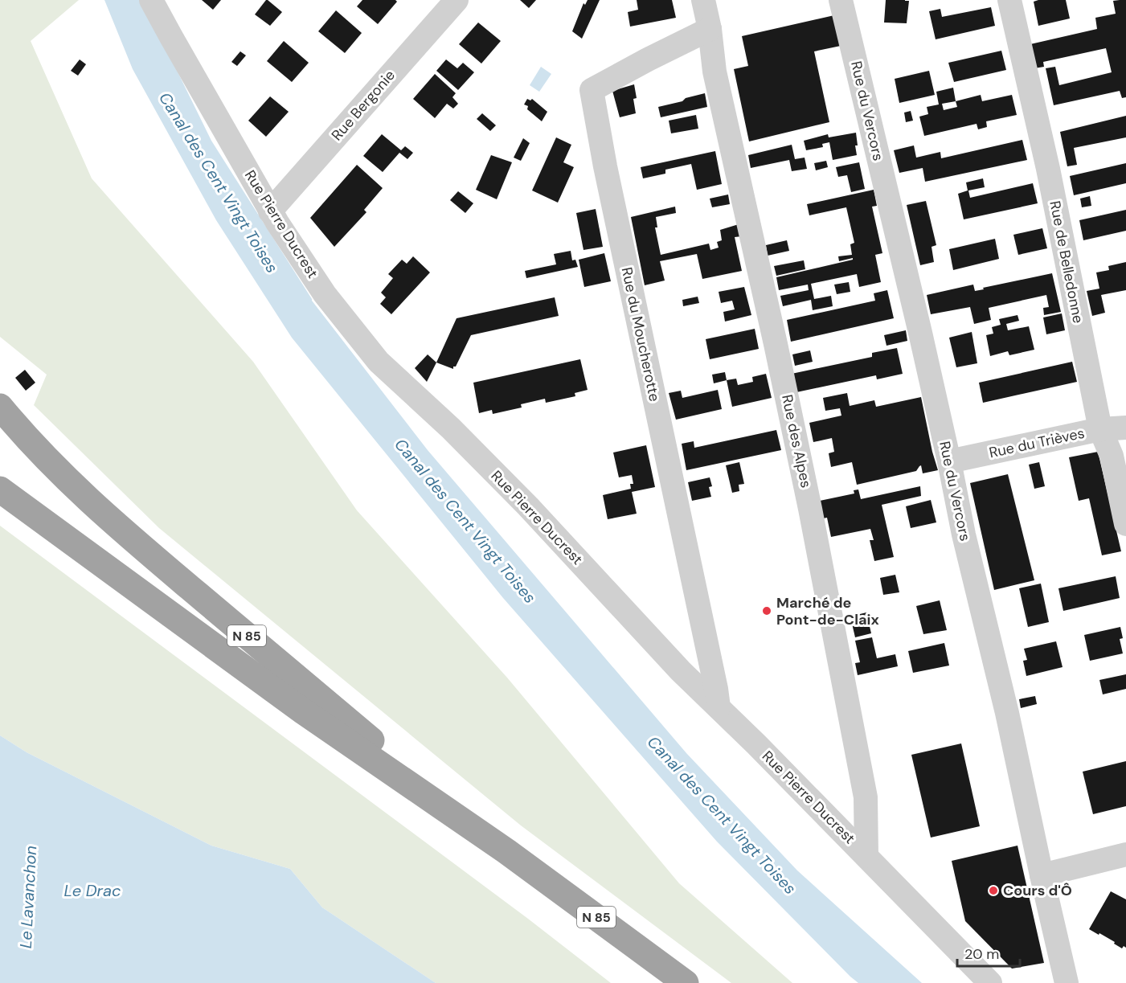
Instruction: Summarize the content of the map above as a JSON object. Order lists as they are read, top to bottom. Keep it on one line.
{"streets":{"highway":["N 85"],"street":["Rue Bergonie","Rue du Vercors","Rue Pierre Ducrest","Rue de Belledonne","Rue du Moucherotte","Rue des Alpes","Rue du Trièves"]},"crossings":[["Rue Bergonie","Rue Pierre Ducrest"],["Rue du Vercors","Rue du Trièves"],["Rue Pierre Ducrest","Rue du Moucherotte"],["Rue Pierre Ducrest","Rue des Alpes"],["Rue de Belledonne","Rue du Trièves"],["Rue du Moucherotte","Rue des Alpes"]],"water":["Canal des Cent Vingt Toises","Le Drac","Le Lavanchon"],"places":["Marché de Pont-de-Claix","Cours d'Ô"],"scale_bar":"20 m"}
